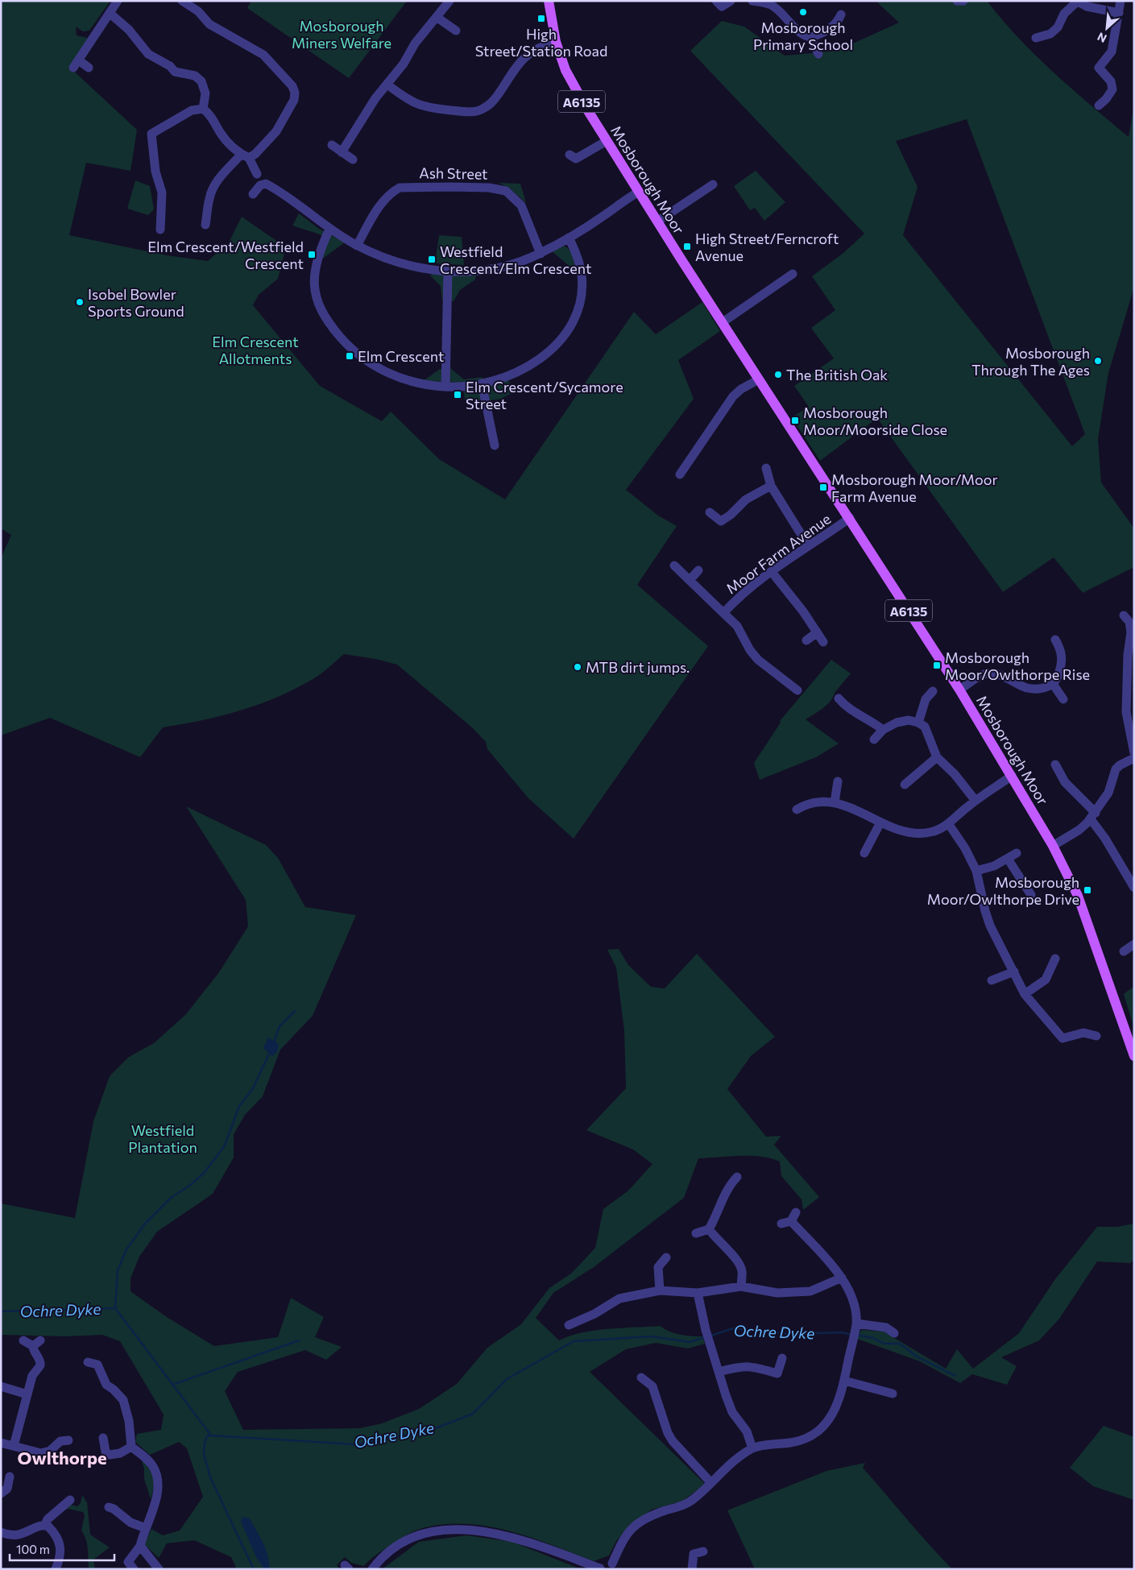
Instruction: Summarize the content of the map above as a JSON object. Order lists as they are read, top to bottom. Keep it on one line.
{"streets":{"main road":["A6135","Mosborough Moor"],"street":["Ash Street","Moor Farm Avenue"]},"crossings":[["Mosborough Moor","Moor Farm Avenue"]],"districts":["Owlthorpe"],"water":["Ochre Dyke"],"parks":["Mosborough Miners Welfare","Elm Crescent Allotments","Westfield Plantation"],"places":{"other":["Mosborough Primary School","Isobel Bowler Sports Ground","Mosborough Through The Ages","The British Oak","MTB dirt jumps."],"transit":["High Street/Station Road","High Street/Ferncroft Avenue","Elm Crescent/Westfield Crescent","Westfield Crescent/Elm Crescent","Elm Crescent","Elm Crescent/Sycamore Street","Mosborough Moor/Moorside Close","Mosborough Moor/Moor Farm Avenue","Mosborough Moor/Owlthorpe Rise","Mosborough Moor/Owlthorpe Drive"]},"scale_bar":"100 m","north":"bottom left"}
